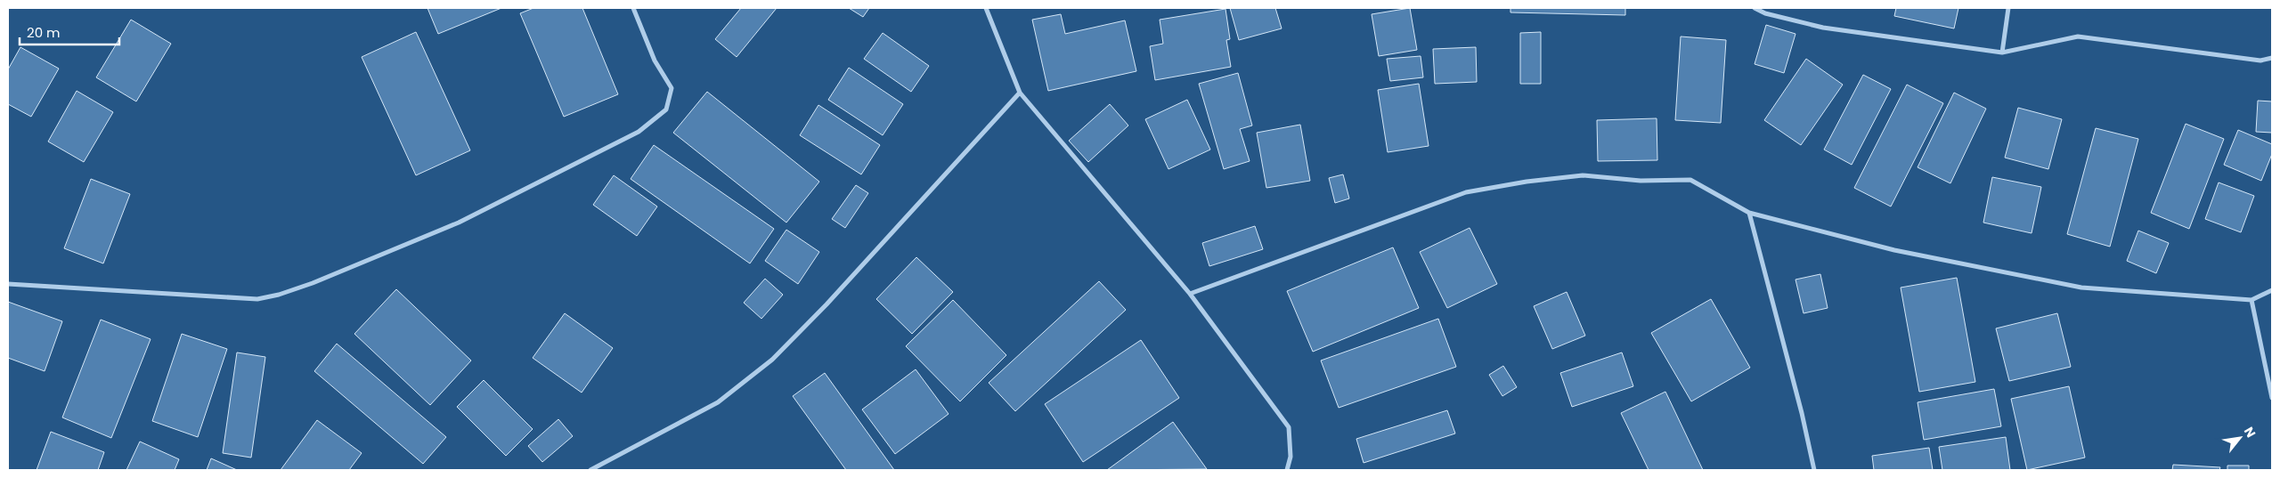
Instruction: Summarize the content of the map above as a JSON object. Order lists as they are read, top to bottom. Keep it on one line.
{"scale_bar":"20 m","north":"top right"}
